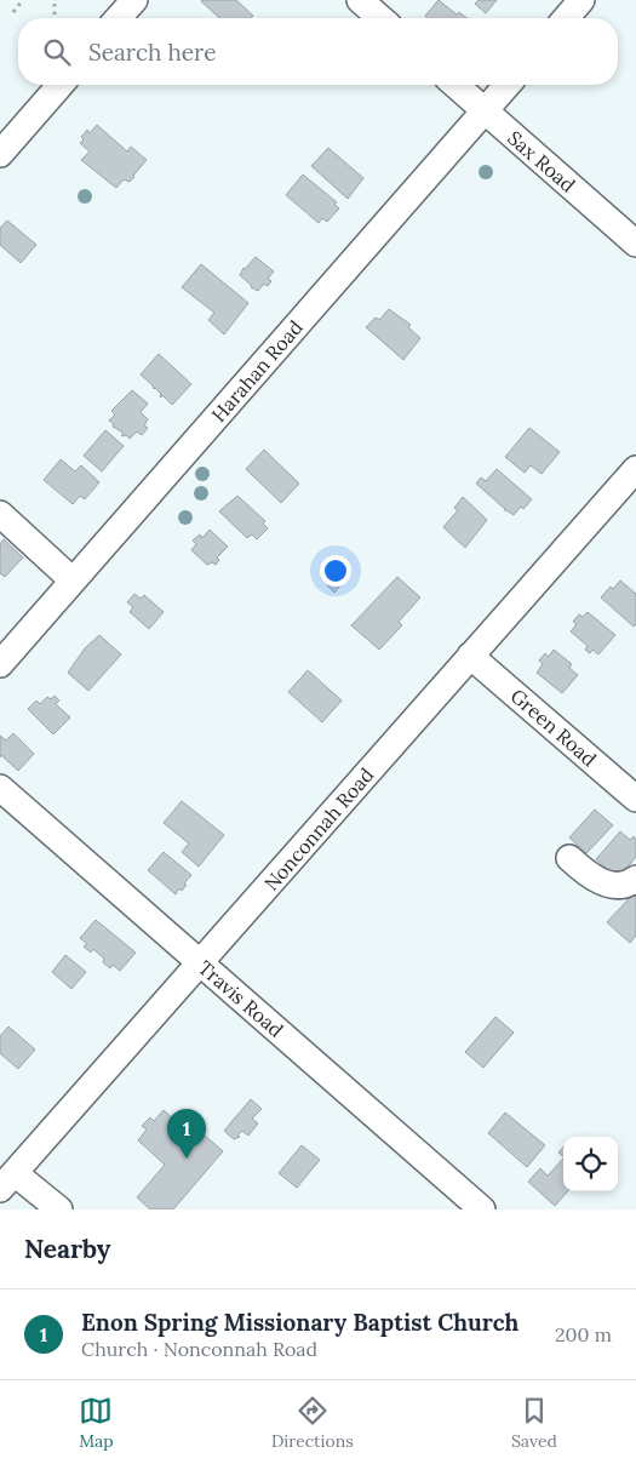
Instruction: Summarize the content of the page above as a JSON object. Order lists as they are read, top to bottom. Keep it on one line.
{"streets":{"street":["Sax Road","Harahan Road","Green Road","Nonconnah Road","Travis Road"]},"crossings":[["Sax Road","Harahan Road"],["Green Road","Nonconnah Road"],["Nonconnah Road","Travis Road"]],"page":{"search":"Search here","pins":"1","heading":"Nearby","list":[{"mark":"1","name":"Enon Spring Missionary Baptist Church","note":"Church · Nonconnah Road","value":"200 m"}],"nav":["Map","Directions","Saved"]}}
